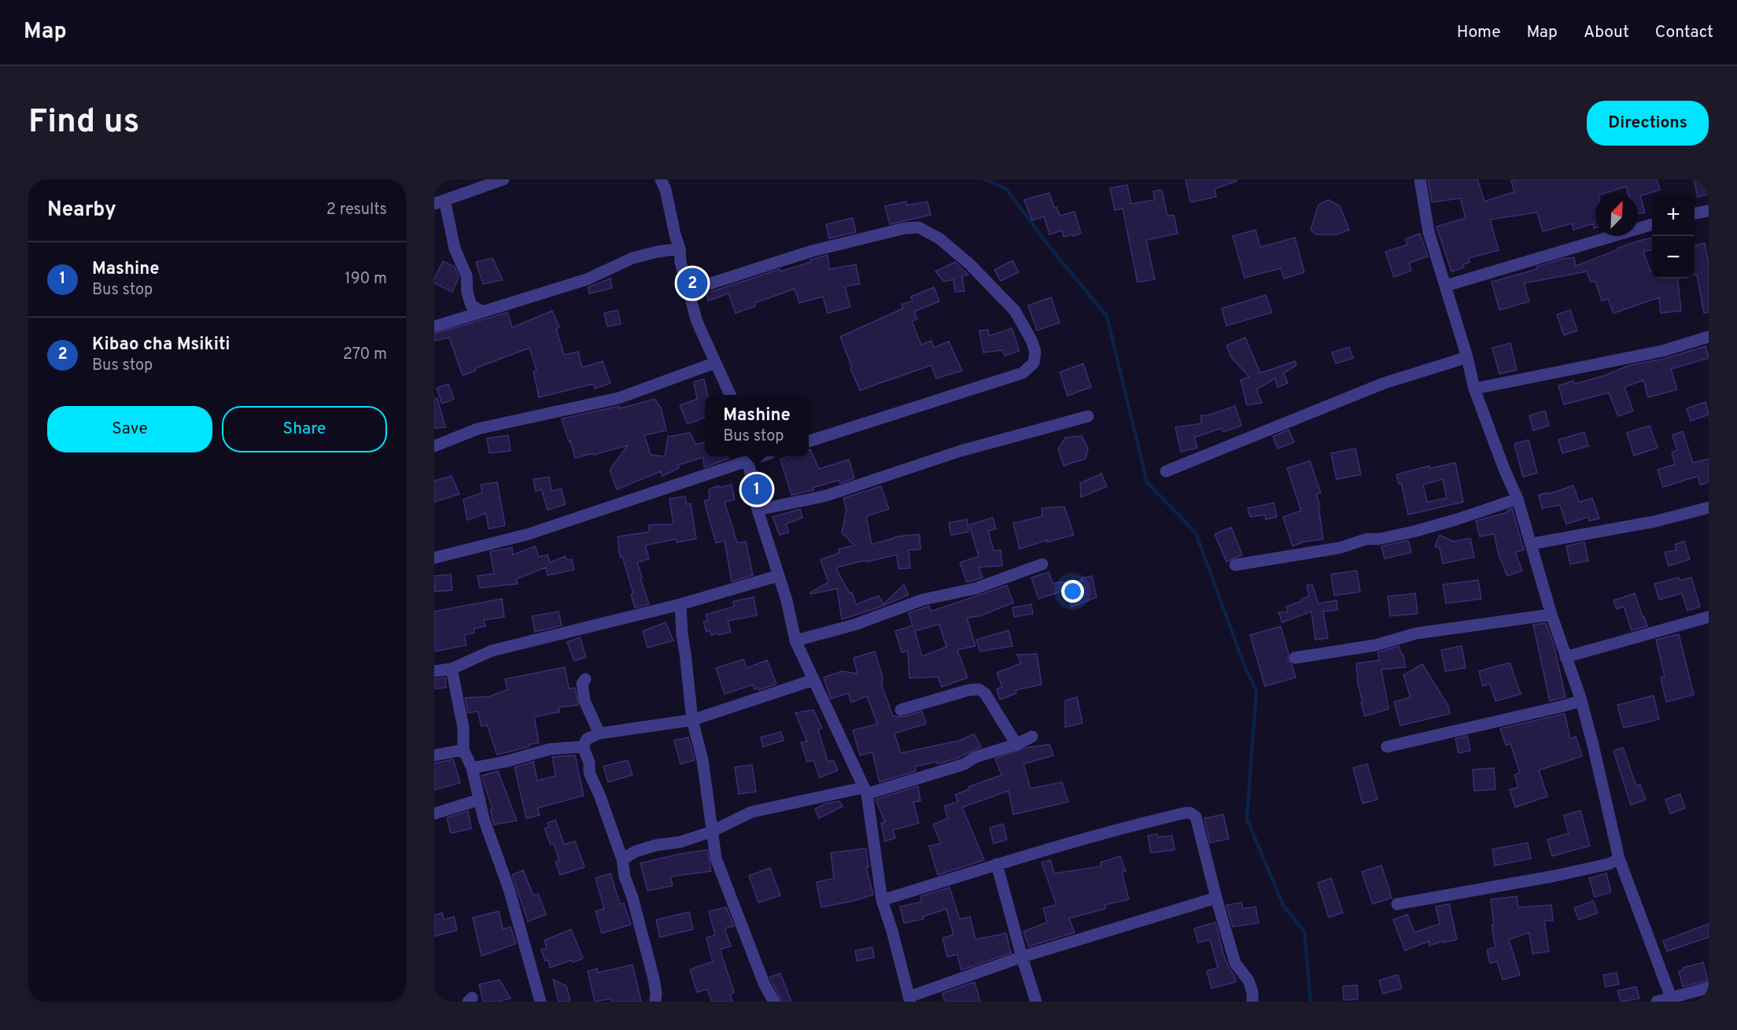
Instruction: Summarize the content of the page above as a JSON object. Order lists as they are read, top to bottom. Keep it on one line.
{"north":"top right","page":{"header":"Map","nav":["Home","Map","About","Contact"],"buttons":["Directions",["Save","Share"]],"title":"Find us","heading":["Nearby","2 results"],"map_buttons":["+","−"],"list":[{"mark":"1","name":"Mashine","note":"Bus stop","value":"190 m"},{"mark":"2","name":"Kibao cha Msikiti","note":"Bus stop","value":"270 m"}],"pins":["2","1"],"popup":["Mashine","Bus stop"]}}
